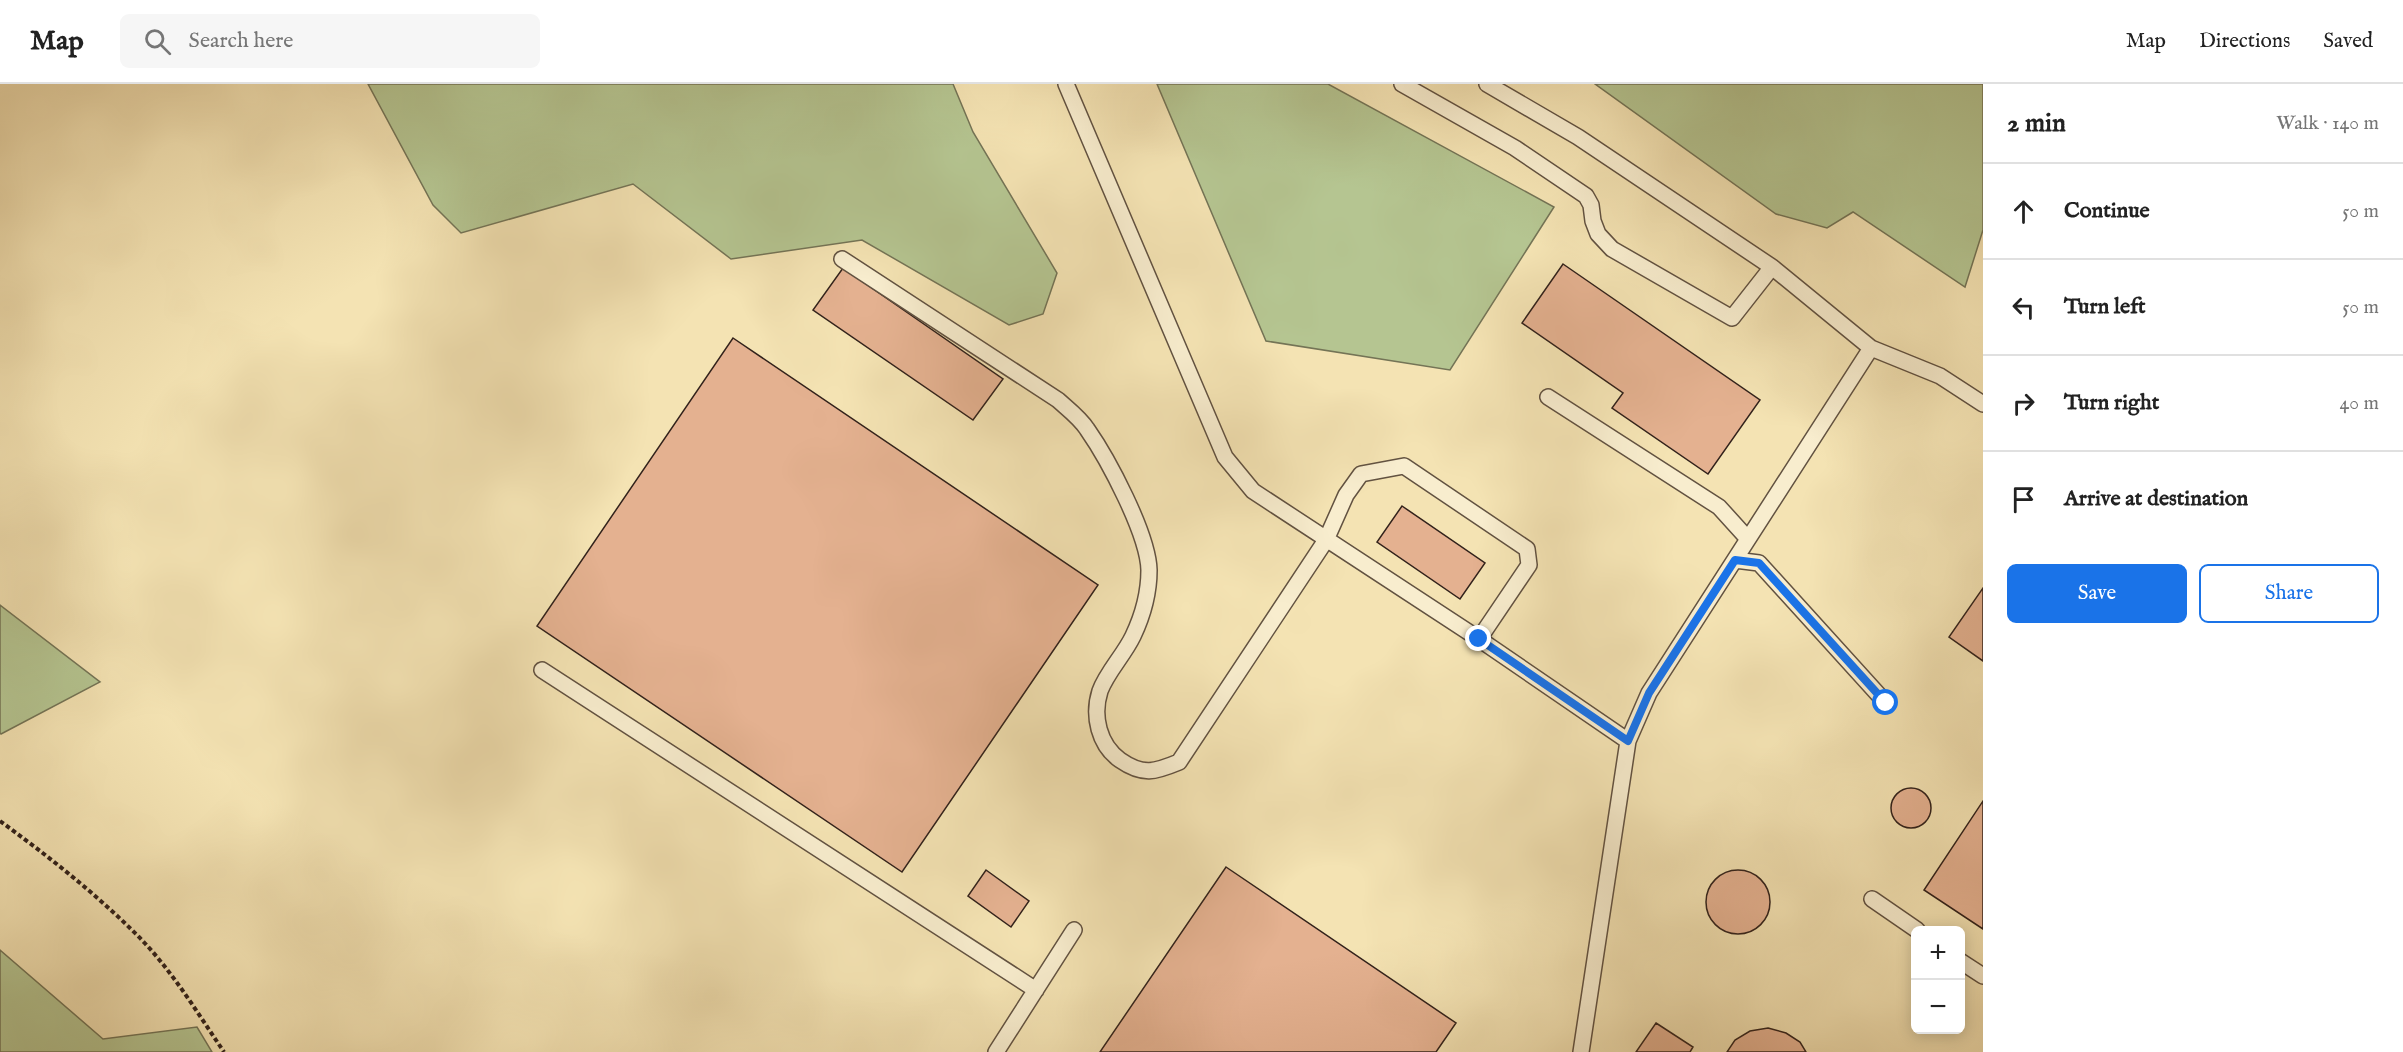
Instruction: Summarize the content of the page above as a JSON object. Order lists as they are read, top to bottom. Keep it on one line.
{"page":{"header":"Map","search":"Search here","nav":["Map","Directions","Saved"],"heading":["2 min","Walk · 140 m"],"list":[["Continue","50 m"],["Turn left","50 m"],["Turn right","40 m"],"Arrive at destination"],"buttons":["Save","Share"],"map_buttons":["+","−"]}}
